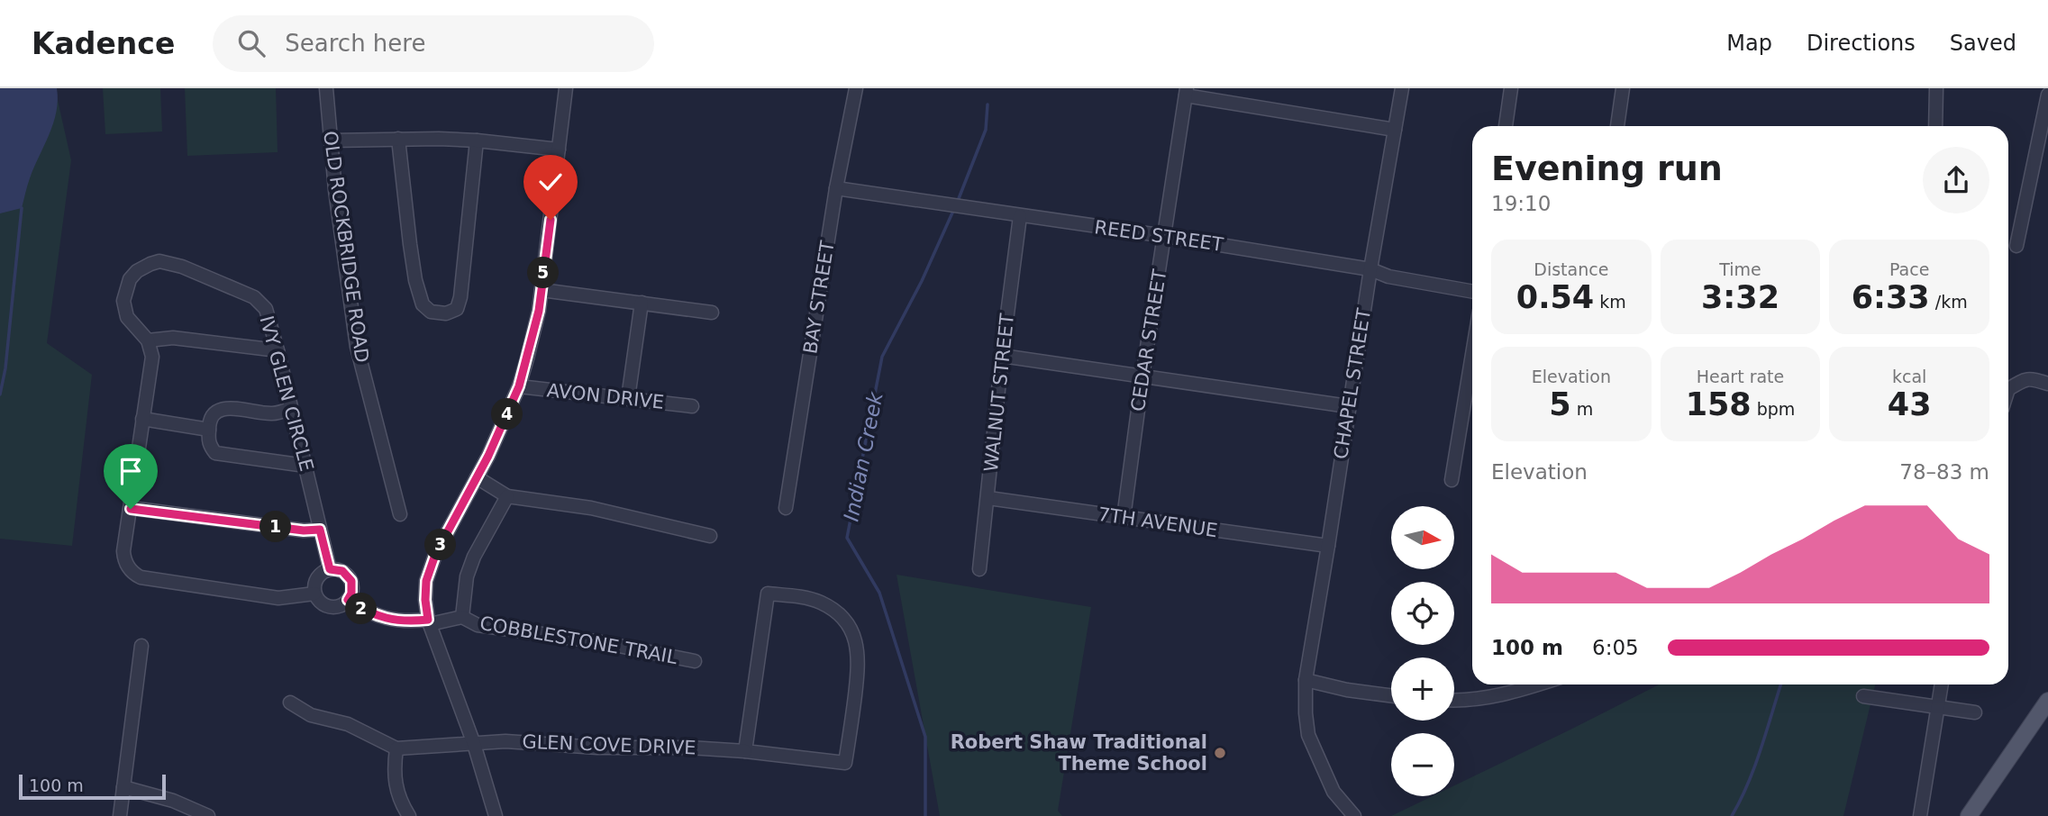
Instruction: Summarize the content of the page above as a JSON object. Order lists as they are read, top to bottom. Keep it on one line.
{"streets":{"street":["REED STREET","OLD ROCKBRIDGE ROAD","BAY STREET","CEDAR STREET","CHAPEL STREET","WALNUT STREET","IVY GLEN CIRCLE","AVON DRIVE","7TH AVENUE","COBBLESTONE TRAIL","GLEN COVE DRIVE"]},"crossings":[["REED STREET","BAY STREET"],["REED STREET","CEDAR STREET"],["REED STREET","CHAPEL STREET"],["REED STREET","WALNUT STREET"],["CEDAR STREET","7TH AVENUE"],["CHAPEL STREET","7TH AVENUE"],["WALNUT STREET","7TH AVENUE"]],"water":["Indian Creek"],"places":["Robert Shaw Traditional Theme School"],"scale_bar":"100 m","north":"right","page":{"header":"Kadence","search":"Search here","nav":["Map","Directions","Saved"],"heading":["Evening run","19:10"],"stats":[["Distance","0.54 km"],["Time","3:32"],["Pace","6:33 /km"],["Elevation","5 m"],["Heart rate","158 bpm"],["kcal","43"]],"pins":["5","4","1","3","2"],"chart":["Elevation","78–83 m"],"map_buttons":["+","−"],"list":[{"name":"100 m","note":"6:05"}],"scale":"100 m"}}
